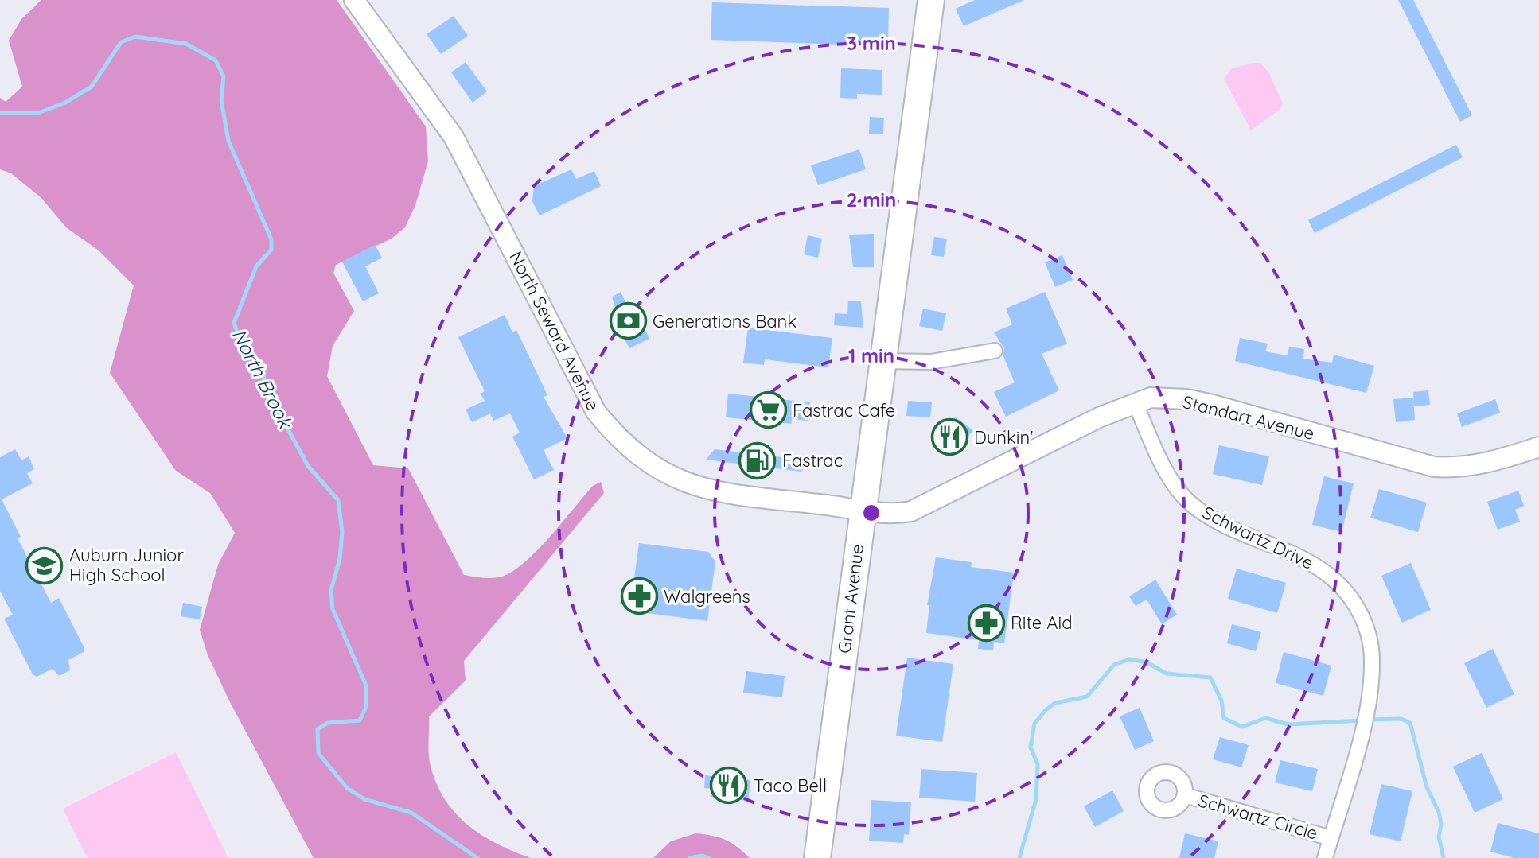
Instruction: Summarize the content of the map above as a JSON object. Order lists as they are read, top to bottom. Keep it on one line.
{"streets":{"highway":["Grant Avenue"],"street":["North Seward Avenue","Standart Avenue","Schwartz Drive","Schwartz Circle"]},"crossings":[["North Seward Avenue","Standart Avenue"],["North Seward Avenue","Grant Avenue"],["Standart Avenue","Schwartz Drive"],["Standart Avenue","Grant Avenue"],["Schwartz Drive","Schwartz Circle"]],"water":["North Brook"],"places":{"bank":["Generations Bank"],"supermarket":["Fastrac Cafe"],"restaurant":["Dunkin'","Taco Bell"],"fuel station":["Fastrac"],"school or university":["Auburn Junior High School"],"pharmacy":["Walgreens","Rite Aid"]},"rings":["3 min","2 min","1 min"]}
